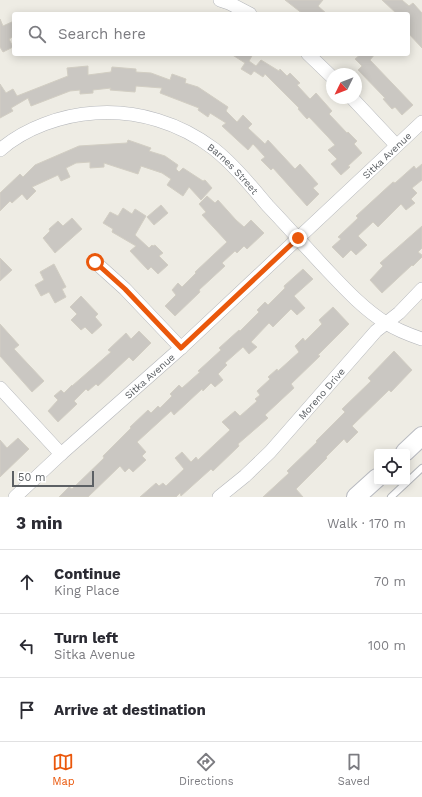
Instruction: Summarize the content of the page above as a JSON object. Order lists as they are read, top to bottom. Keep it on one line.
{"streets":{"street":["Sitka Avenue","Barnes Street","Moreno Drive"]},"crossings":[["Sitka Avenue","Barnes Street"],["Barnes Street","Moreno Drive"]],"scale_bar":"50 m","north":"bottom left","page":{"search":"Search here","scale":"50 m","heading":["3 min","Walk · 170 m"],"list":[["Continue","King Place","70 m"],["Turn left","Sitka Avenue","100 m"],"Arrive at destination"],"nav":["Map","Directions","Saved"]}}
